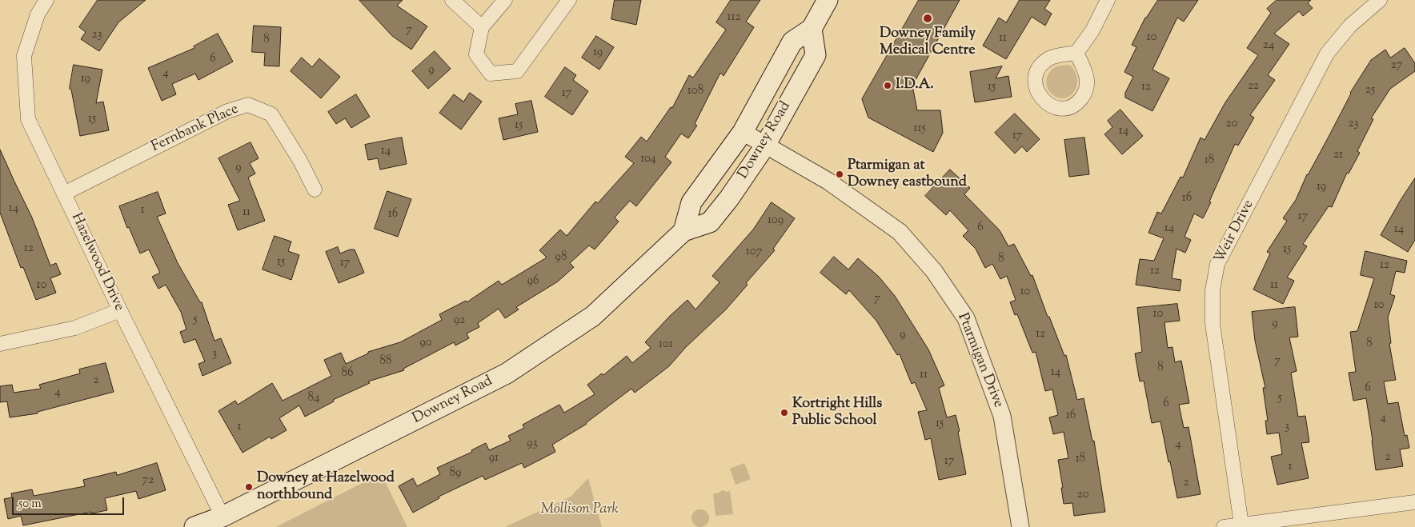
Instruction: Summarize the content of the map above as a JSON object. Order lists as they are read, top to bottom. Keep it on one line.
{"streets":{"main road":["Downey Road"],"street":["Fernbank Place","Weir Drive","Hazelwood Drive","Ptarmigan Drive"]},"crossings":[["Fernbank Place","Hazelwood Drive"],["Downey Road","Hazelwood Drive"],["Downey Road","Ptarmigan Drive"]],"parks":["Mollison Park"],"places":["Downey Family Medical Centre","I.D.A.","Ptarmigan at Downey eastbound","Kortright Hills Public School","Downey at Hazelwood northbound"],"house_numbers":["112","7","23","10","11","8","24","19","6","27","9","4","19","22","15","12","25","108","17","15","20","23","15","115","14","17","14","21","104","18","9","19","16","14","1","11","16","17","109","6","14","14","12","15","107","98","8","15","17","12","12","96","10","11","10","7","10","10","5","92","9","12","9","90","8","101","3","88","7","8","14","86","11","2","6","4","84","5","6","16","4","15","1","3","93","4","2","91","18","17","1","89","72","2","20"],"scale_bar":"50 m"}
